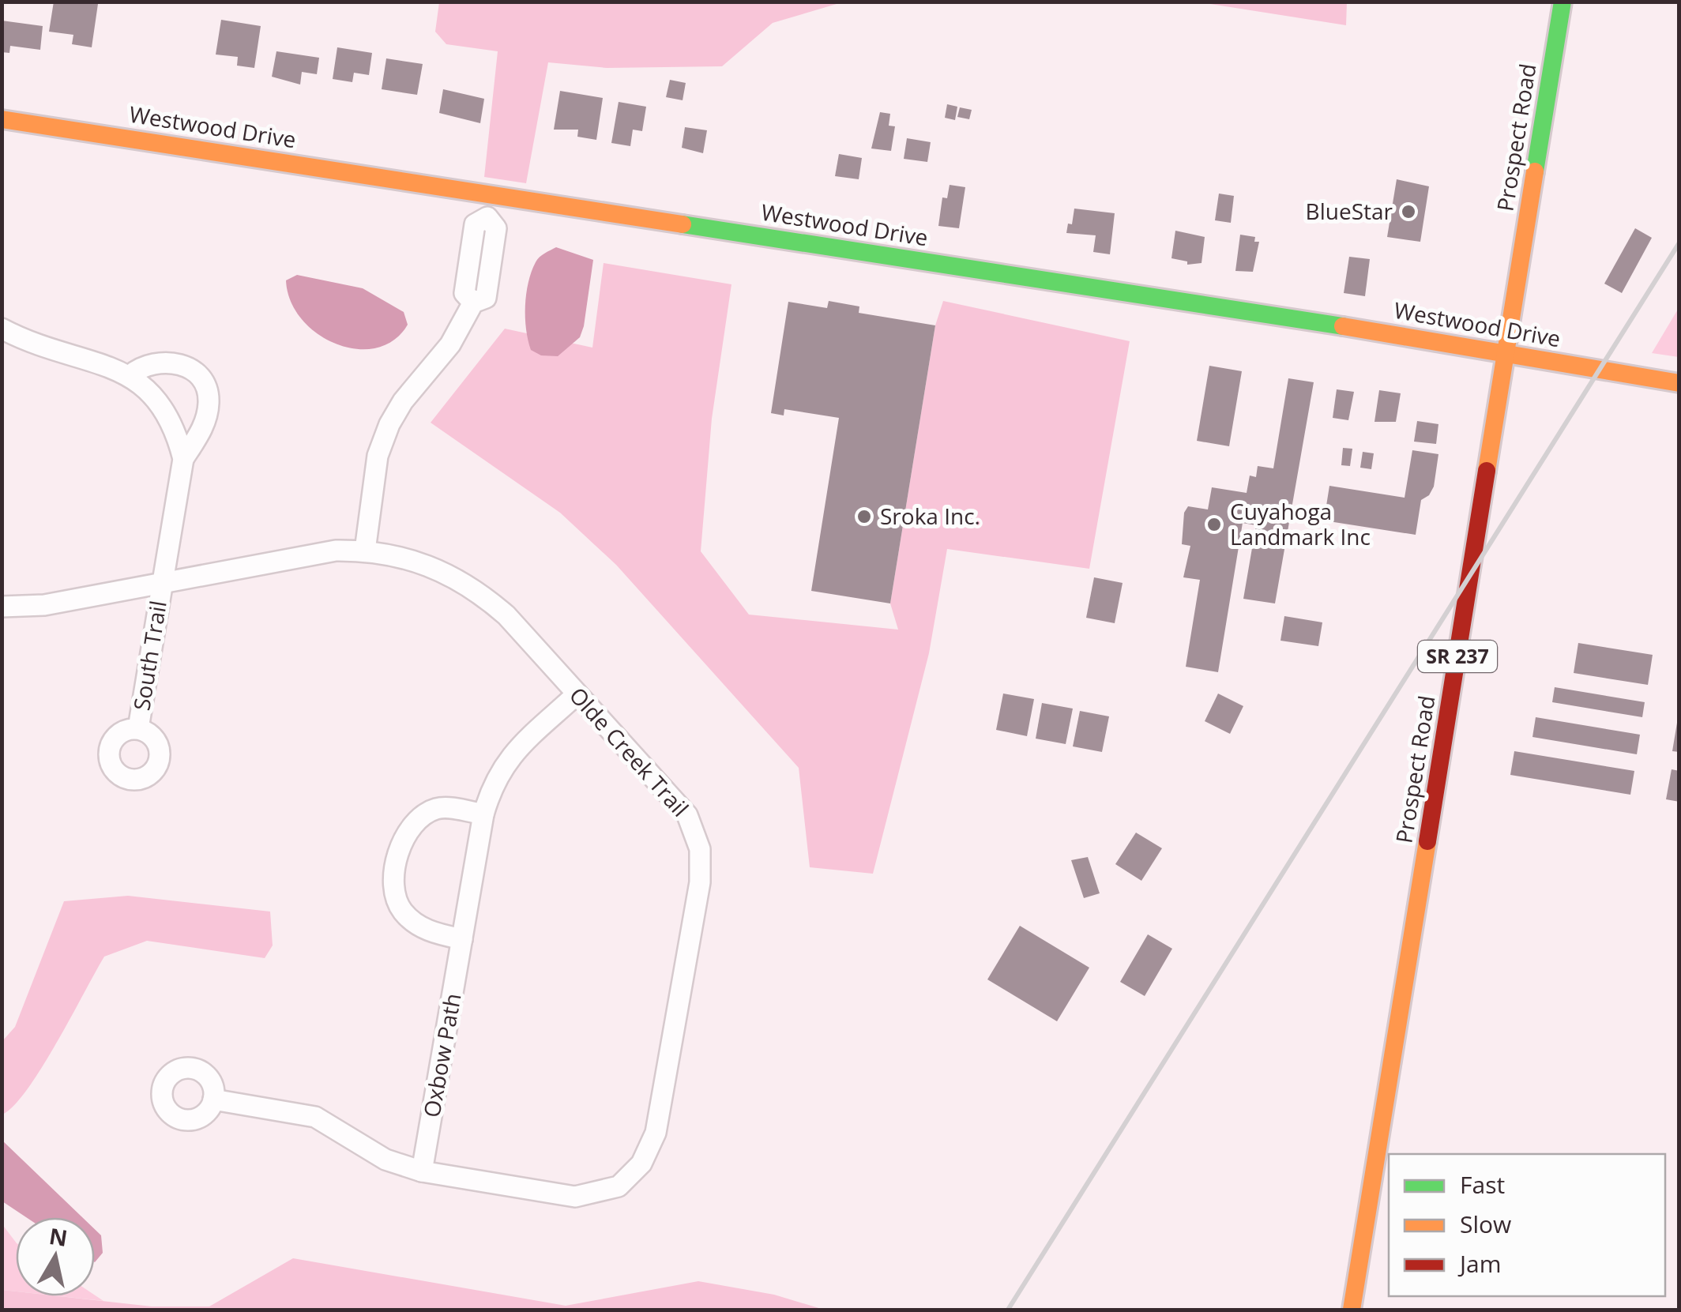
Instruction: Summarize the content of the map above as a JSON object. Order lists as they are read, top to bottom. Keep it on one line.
{"streets":{"street":["Westwood Drive","Prospect Road","South Trail","SR 237","Olde Creek Trail","Oxbow Path"]},"crossings":[["Westwood Drive","Prospect Road"],["South Trail","Olde Creek Trail"],["Olde Creek Trail","Oxbow Path"]],"places":["BlueStar","Sroka Inc.","Cuyahoga Landmark Inc"],"legend":["Fast","Slow","Jam"],"north":"top"}
